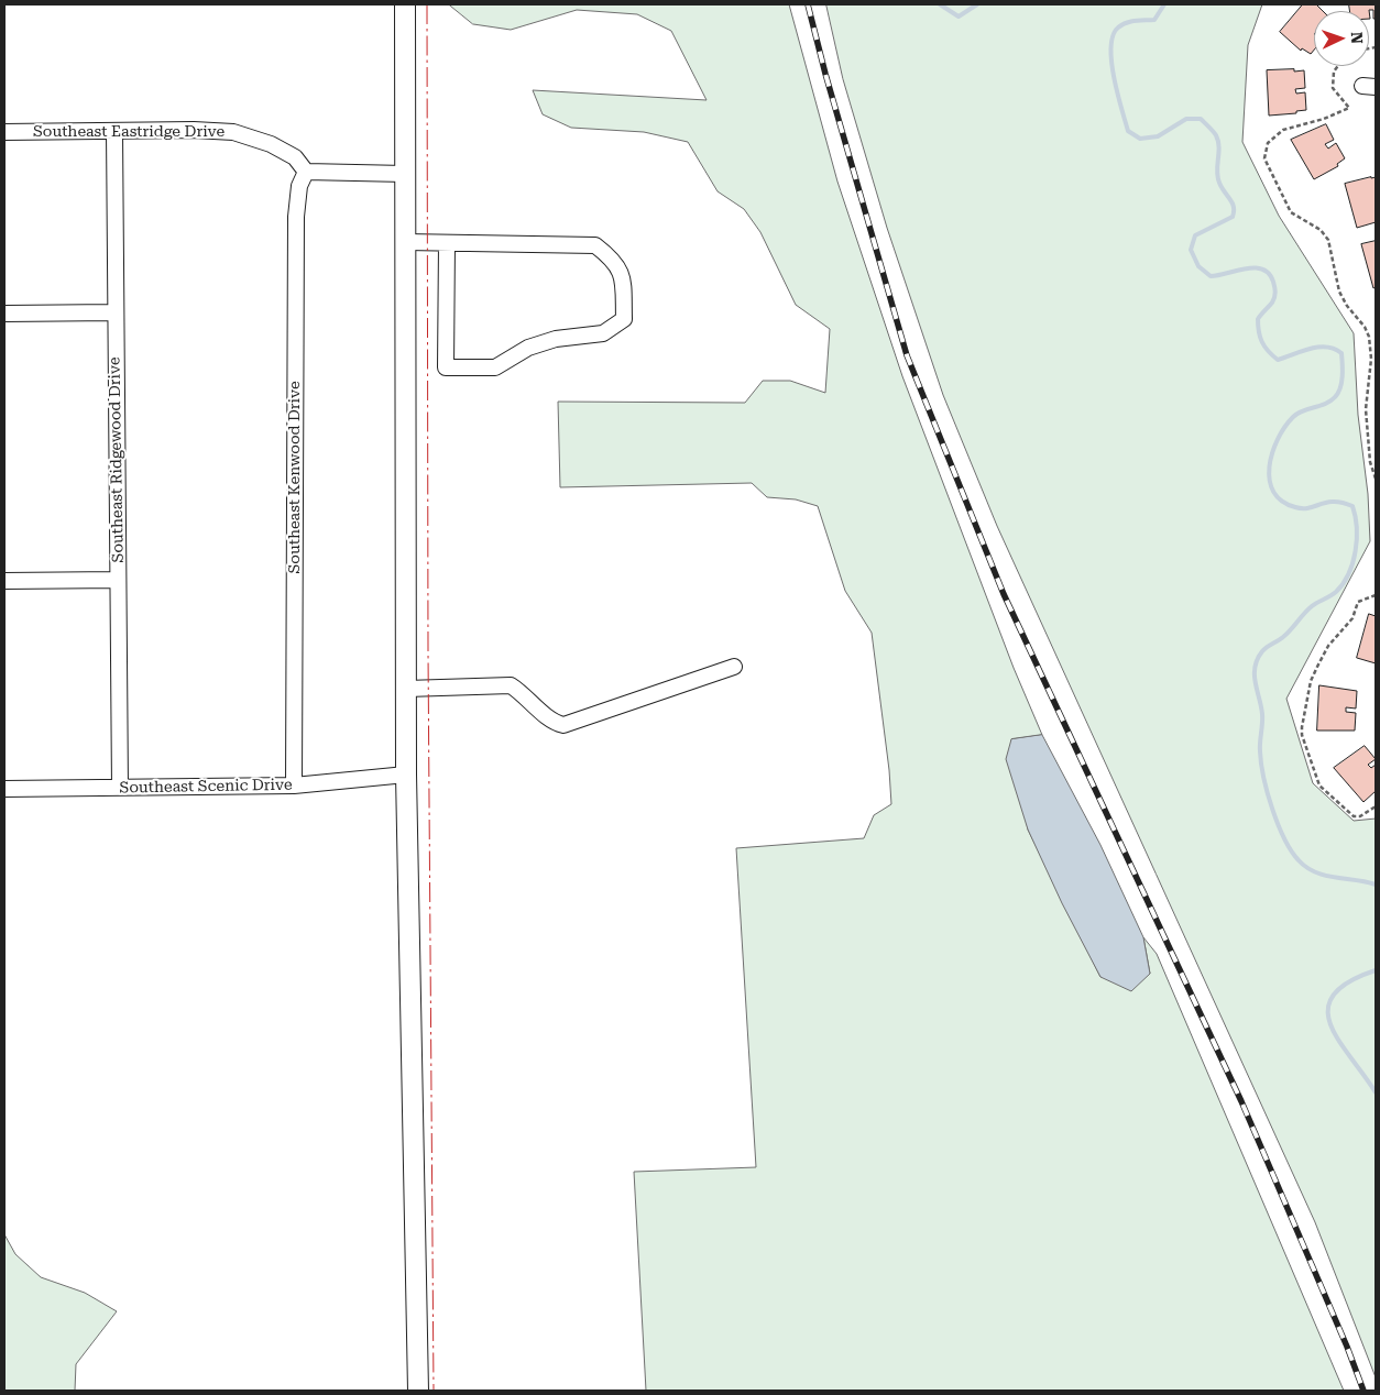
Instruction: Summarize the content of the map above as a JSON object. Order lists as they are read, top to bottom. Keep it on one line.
{"streets":{"street":["Southeast Eastridge Drive","Southeast Ridgewood Drive","Southeast Kenwood Drive","Southeast Scenic Drive"]},"crossings":[["Southeast Eastridge Drive","Southeast Ridgewood Drive"],["Southeast Eastridge Drive","Southeast Kenwood Drive"],["Southeast Ridgewood Drive","Southeast Scenic Drive"],["Southeast Kenwood Drive","Southeast Scenic Drive"]],"north":"right"}
